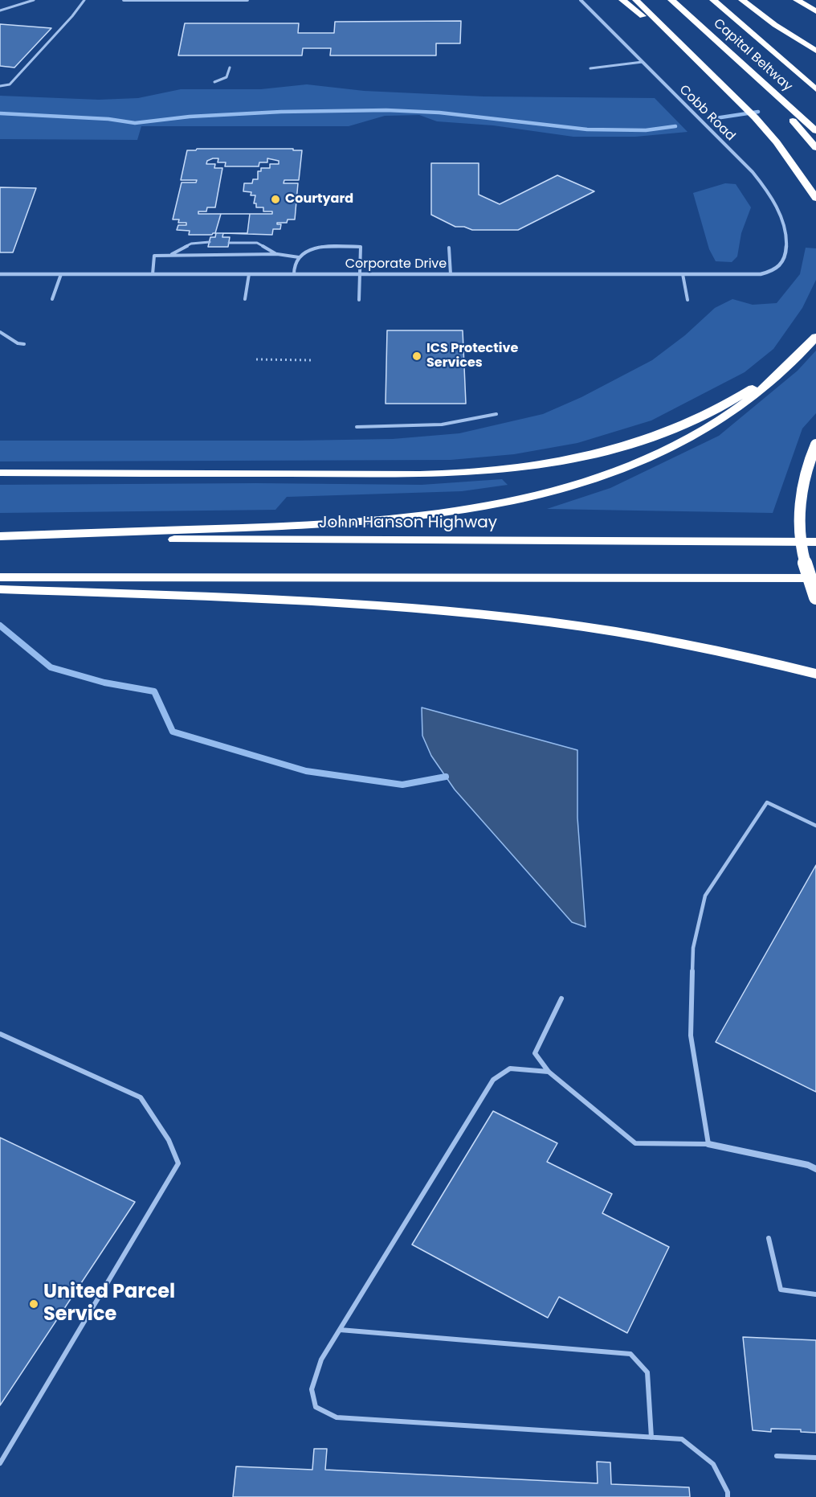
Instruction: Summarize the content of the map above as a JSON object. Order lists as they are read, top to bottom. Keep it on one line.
{"streets":{"highway":["Capital Beltway","John Hanson Highway"],"street":["Cobb Road","Corporate Drive"]},"crossings":[["Cobb Road","Corporate Drive"]],"places":["Courtyard","ICS Protective Services","United Parcel Service"]}
